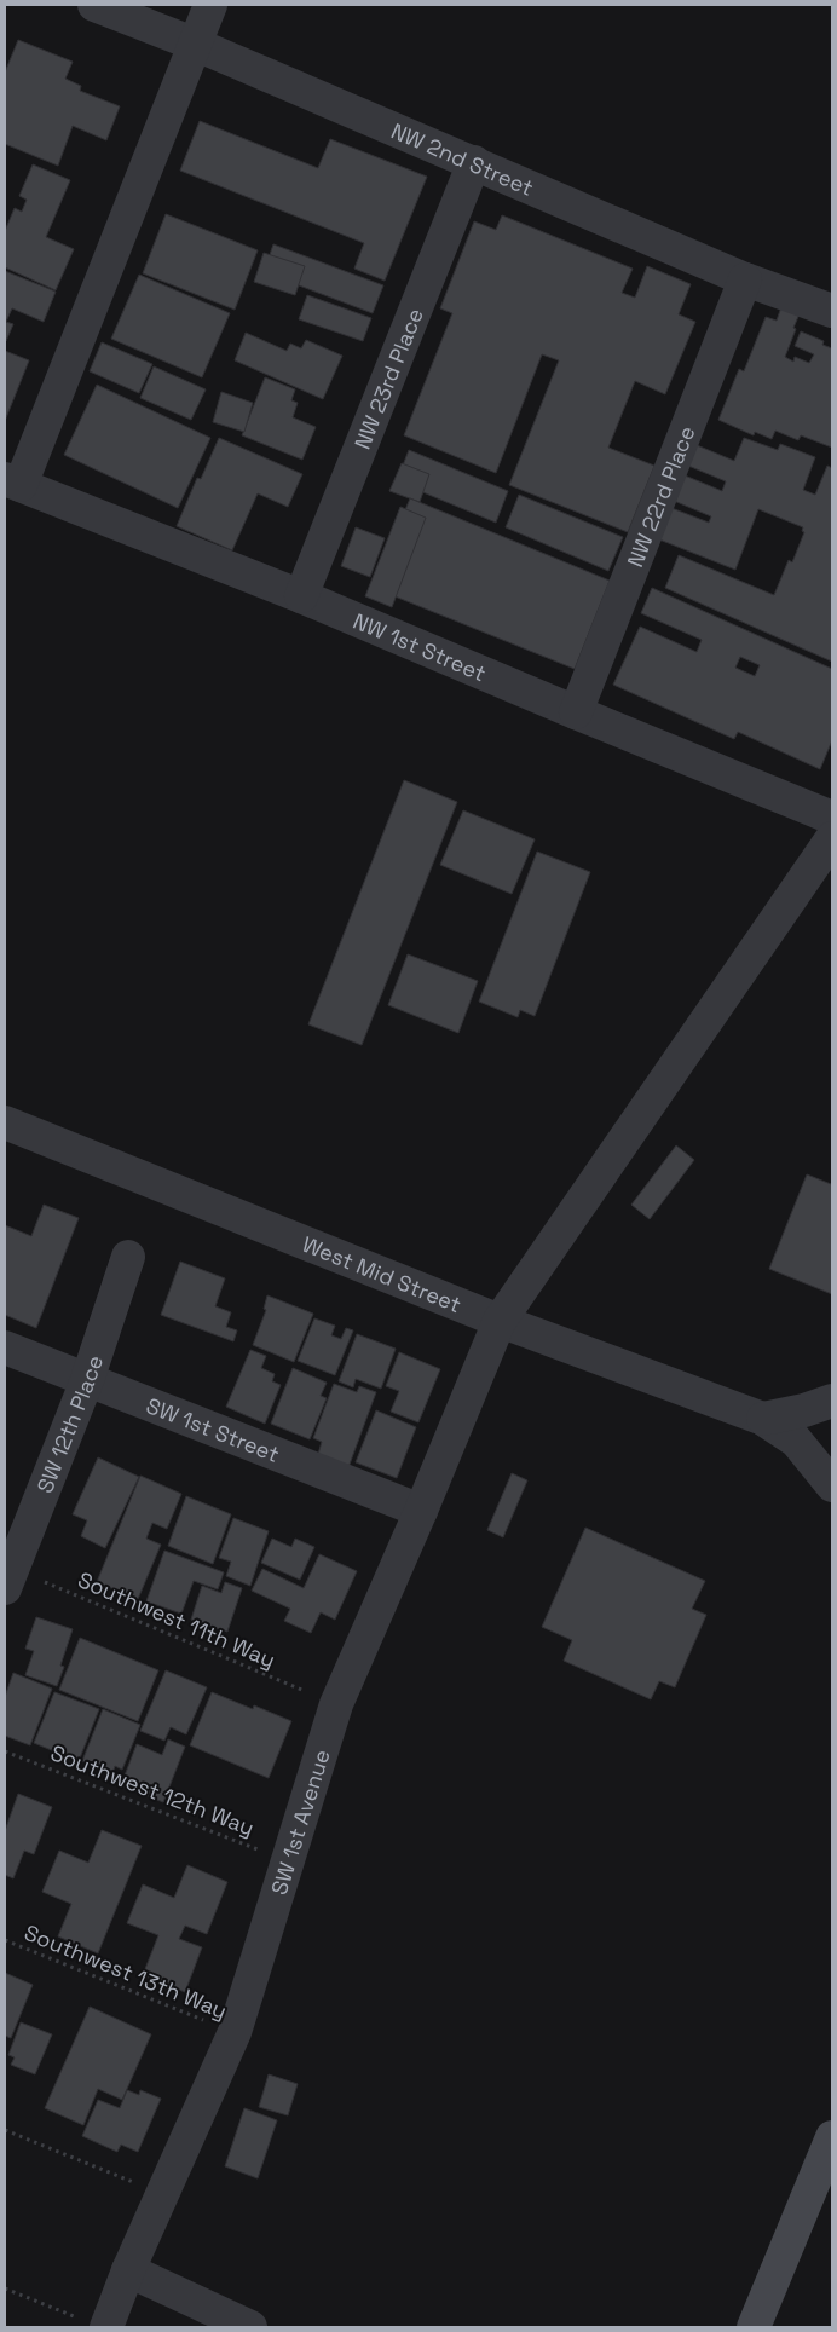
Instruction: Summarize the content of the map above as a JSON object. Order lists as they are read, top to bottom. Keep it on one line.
{"streets":{"street":["NW 2nd Street","NW 23rd Place","NW 22rd Place","NW 1st Street","West Mid Street","SW 12th Place","SW 1st Street","SW 1st Avenue"],"path":["Southwest 11th Way","Southwest 12th Way","Southwest 13th Way"]},"crossings":[["NW 2nd Street","NW 23rd Place"],["NW 2nd Street","NW 22rd Place"],["NW 23rd Place","NW 1st Street"],["NW 22rd Place","NW 1st Street"],["West Mid Street","SW 1st Avenue"],["SW 12th Place","SW 1st Street"],["SW 12th Place","Southwest 11th Way"],["SW 1st Street","SW 1st Avenue"],["Southwest 11th Way","SW 1st Avenue"],["Southwest 12th Way","SW 1st Avenue"],["SW 1st Avenue","Southwest 13th Way"]]}
